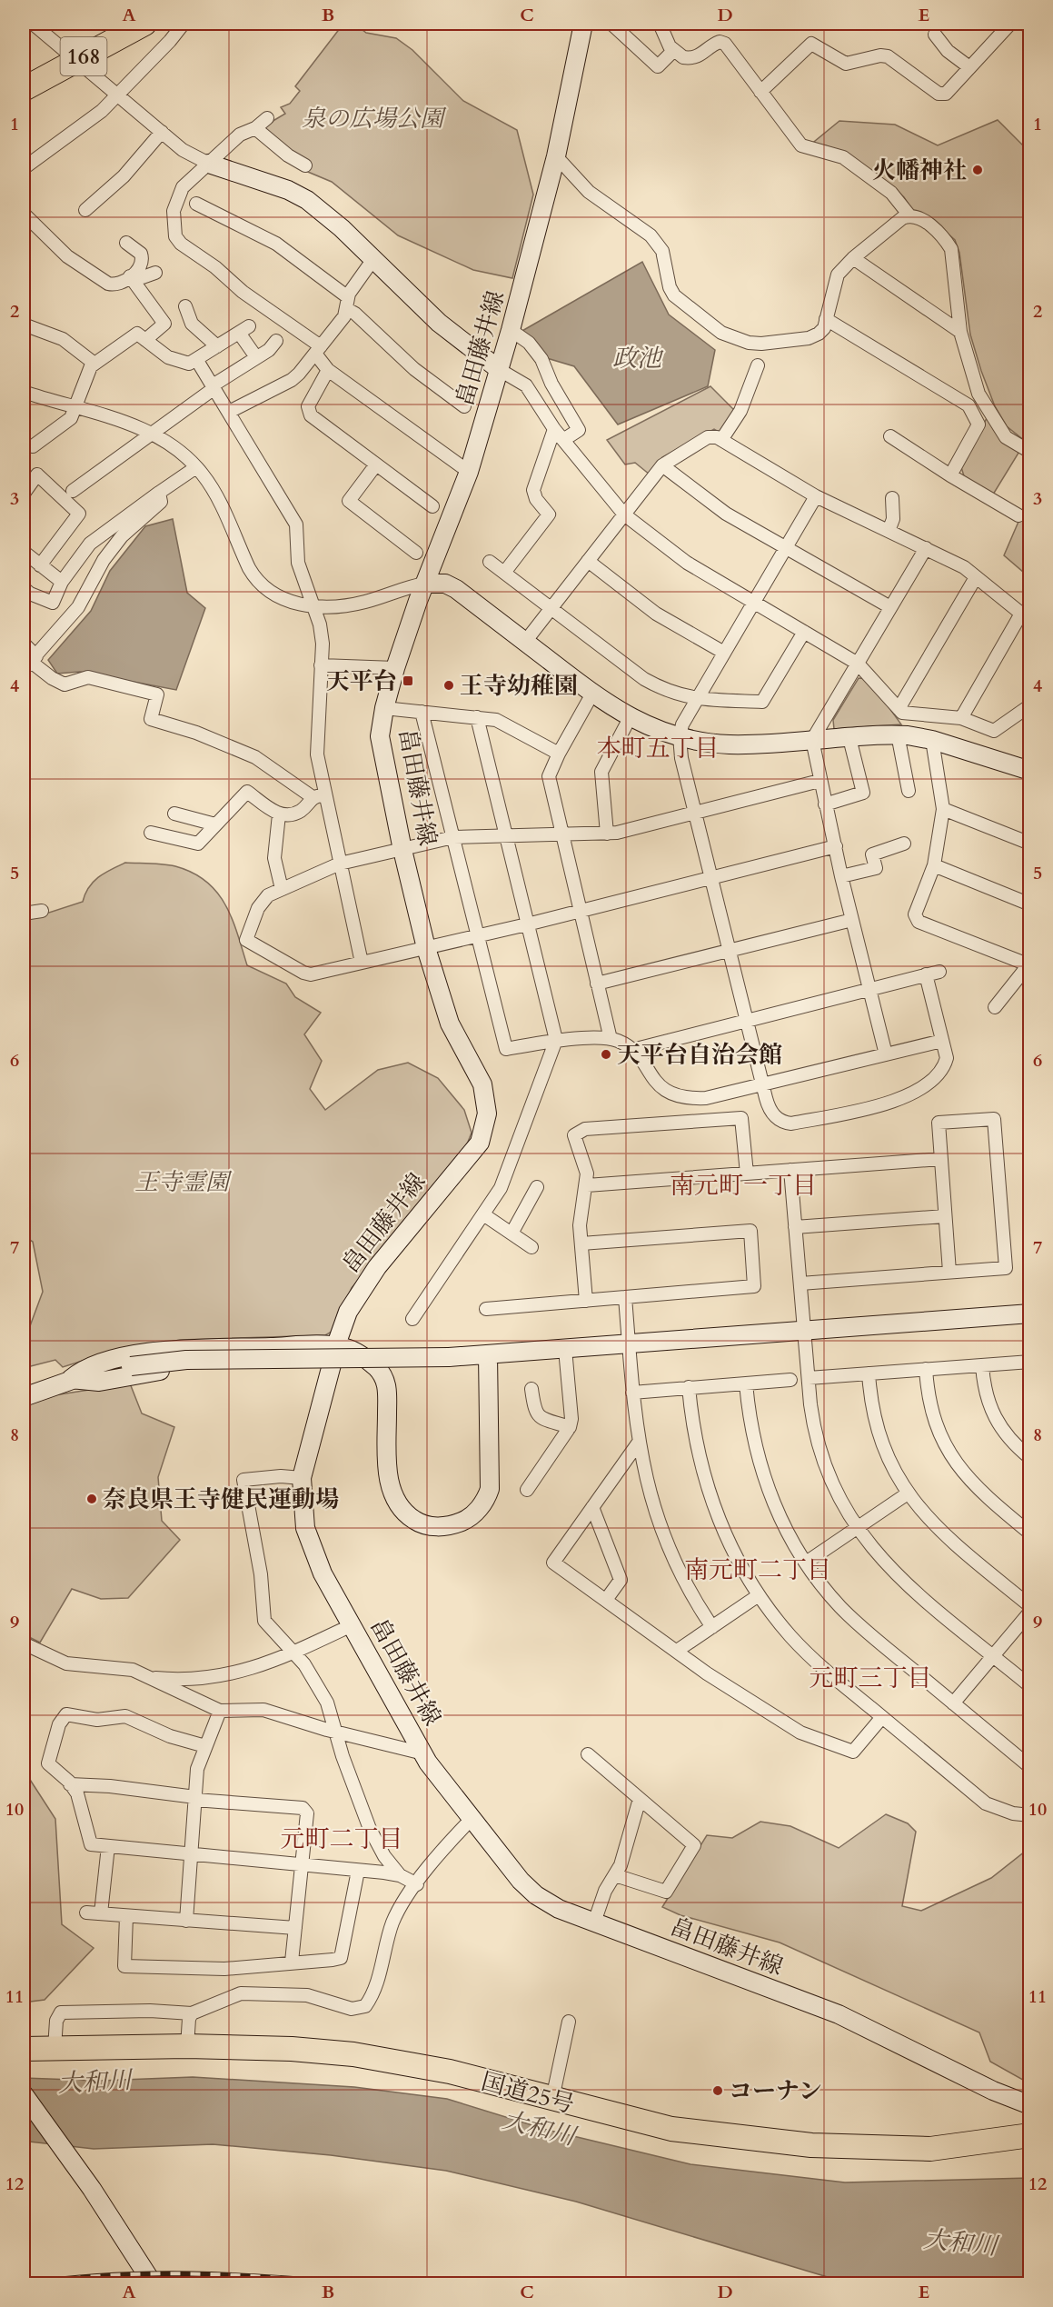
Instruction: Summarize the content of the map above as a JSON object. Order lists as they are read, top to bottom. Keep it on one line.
{"streets":{"highway":["168","国道25号"],"street":["畠田藤井線"]},"districts":["本町五丁目","南元町一丁目","南元町二丁目","元町三丁目","元町二丁目"],"water":["政池","大和川"],"parks":["泉の広場公園","王寺霊園"],"places":{"other":["火幡神社","王寺幼稚園","天平台自治会館","奈良県王寺健民運動場","コーナン"],"transit":["天平台"]},"grid":{"columns":["A","B","C","D","E"],"rows":["1","2","3","4","5","6","7","8","9","10","11","12"]}}
